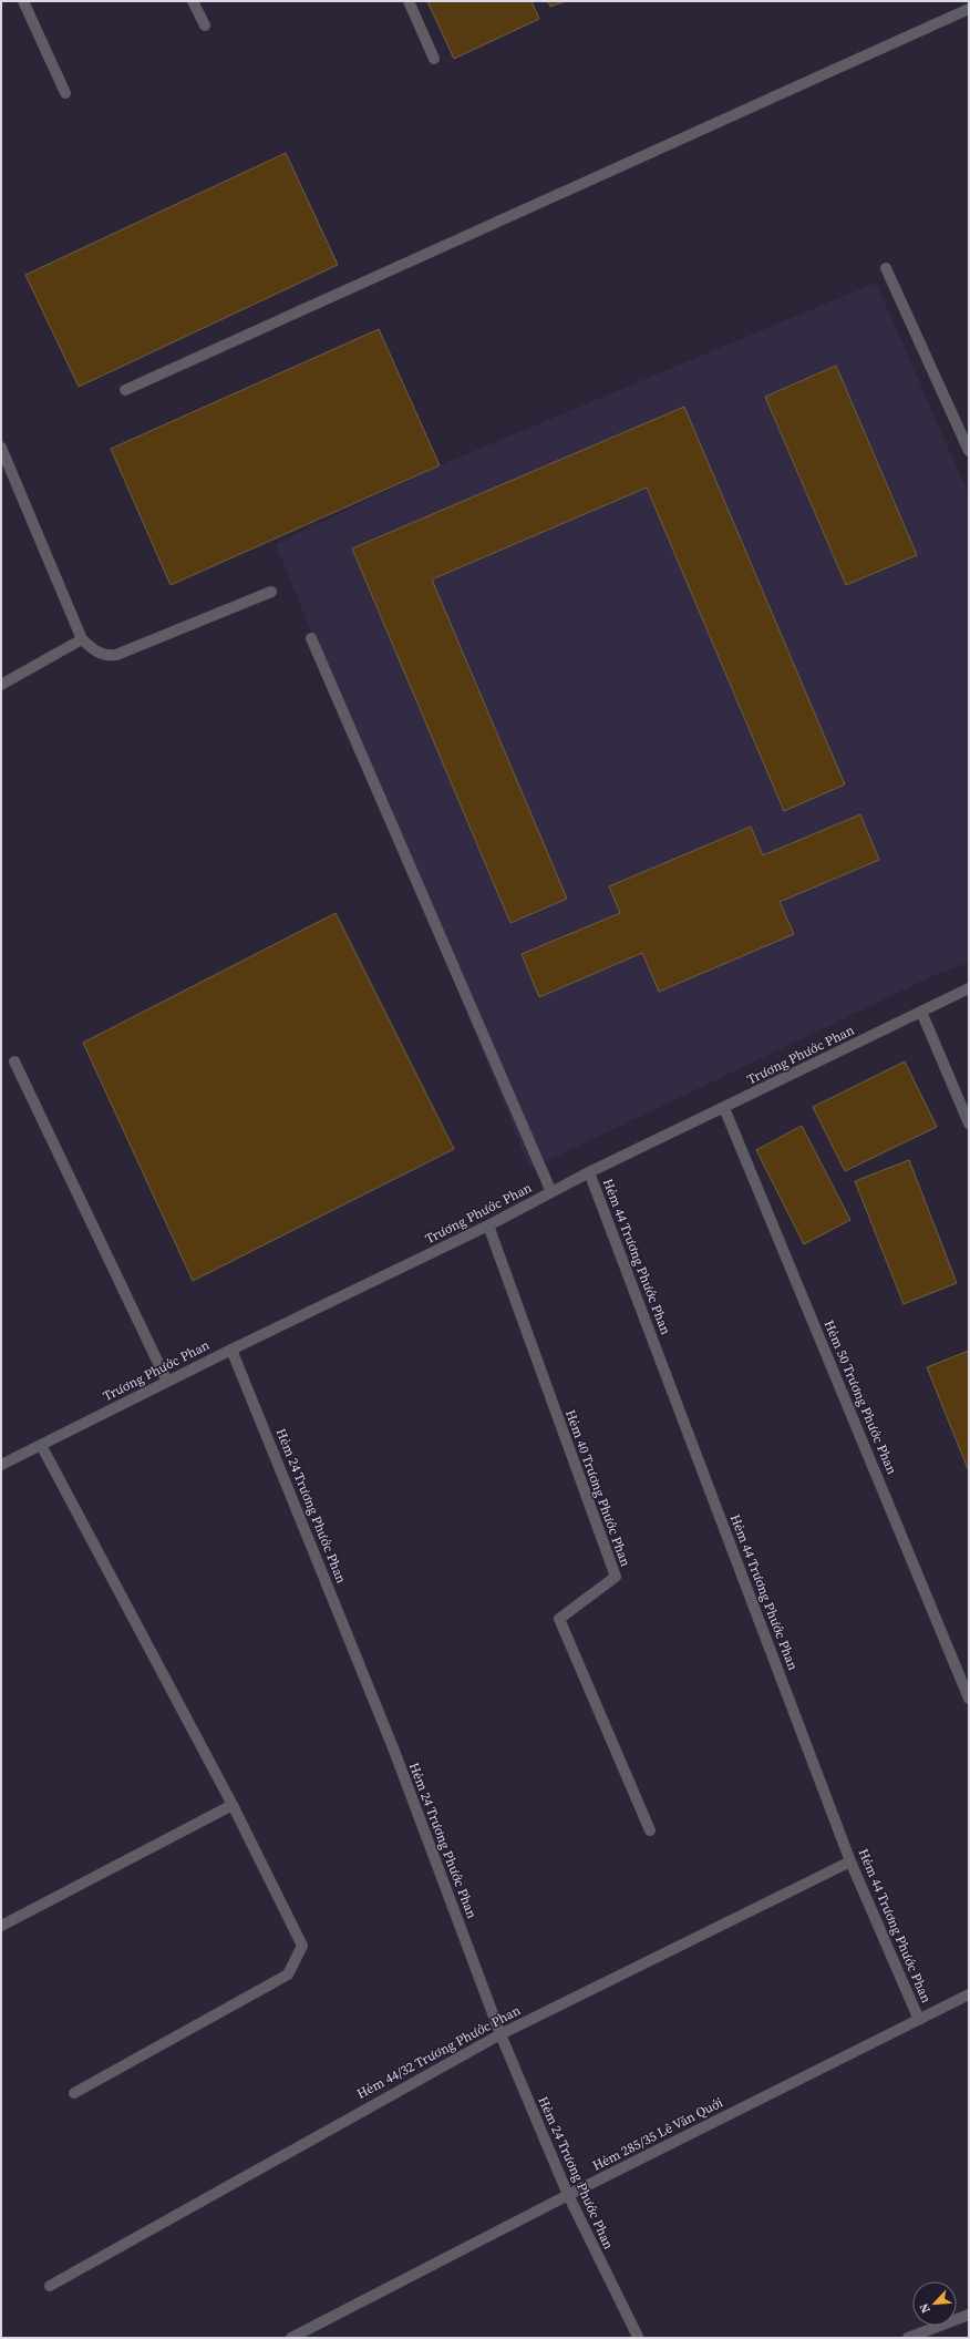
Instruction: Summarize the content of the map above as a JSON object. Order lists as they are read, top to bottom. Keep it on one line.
{"streets":{"street":["Trương Phước Phan","Hẻm 44 Trương Phước Phan","Hẻm 50 Trương Phước Phan","Hẻm 40 Trương Phước Phan","Hẻm 24 Trương Phước Phan","Hẻm 44/32 Trương Phước Phan","Hẻm 285/35 Lê Văn Quới"]},"crossings":[["Trương Phước Phan","Hẻm 44 Trương Phước Phan"],["Trương Phước Phan","Hẻm 50 Trương Phước Phan"],["Trương Phước Phan","Hẻm 40 Trương Phước Phan"],["Trương Phước Phan","Hẻm 24 Trương Phước Phan"],["Hẻm 44 Trương Phước Phan","Hẻm 44/32 Trương Phước Phan"],["Hẻm 44 Trương Phước Phan","Hẻm 285/35 Lê Văn Quới"],["Hẻm 24 Trương Phước Phan","Hẻm 44/32 Trương Phước Phan"],["Hẻm 24 Trương Phước Phan","Hẻm 285/35 Lê Văn Quới"]],"north":"bottom left"}
